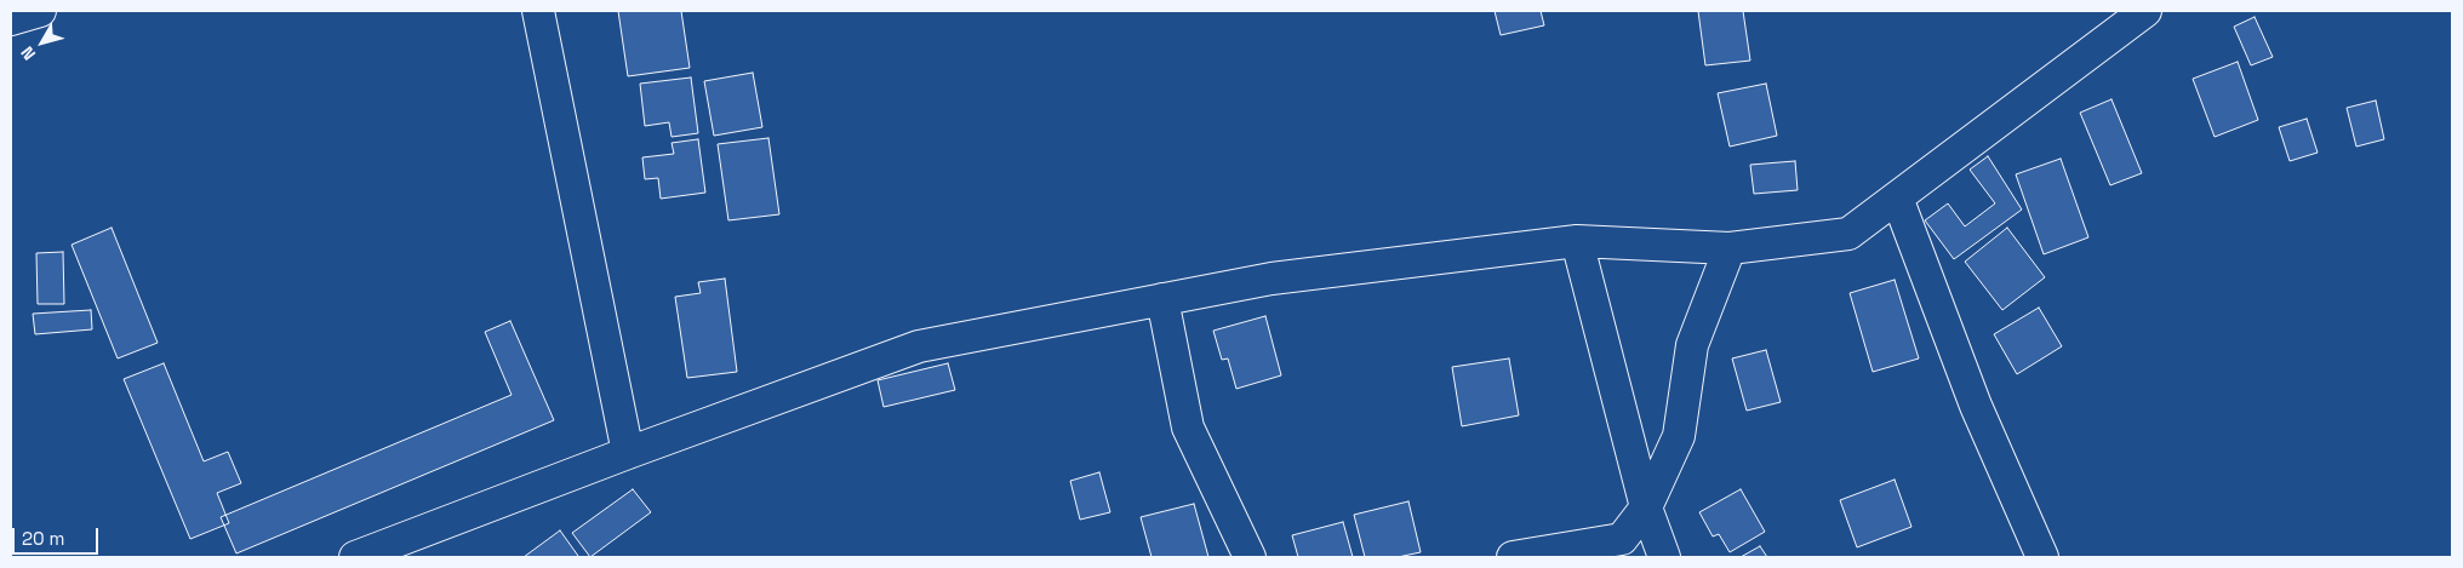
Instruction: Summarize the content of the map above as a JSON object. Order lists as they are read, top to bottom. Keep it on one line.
{"scale_bar":"20 m","north":"bottom left"}
